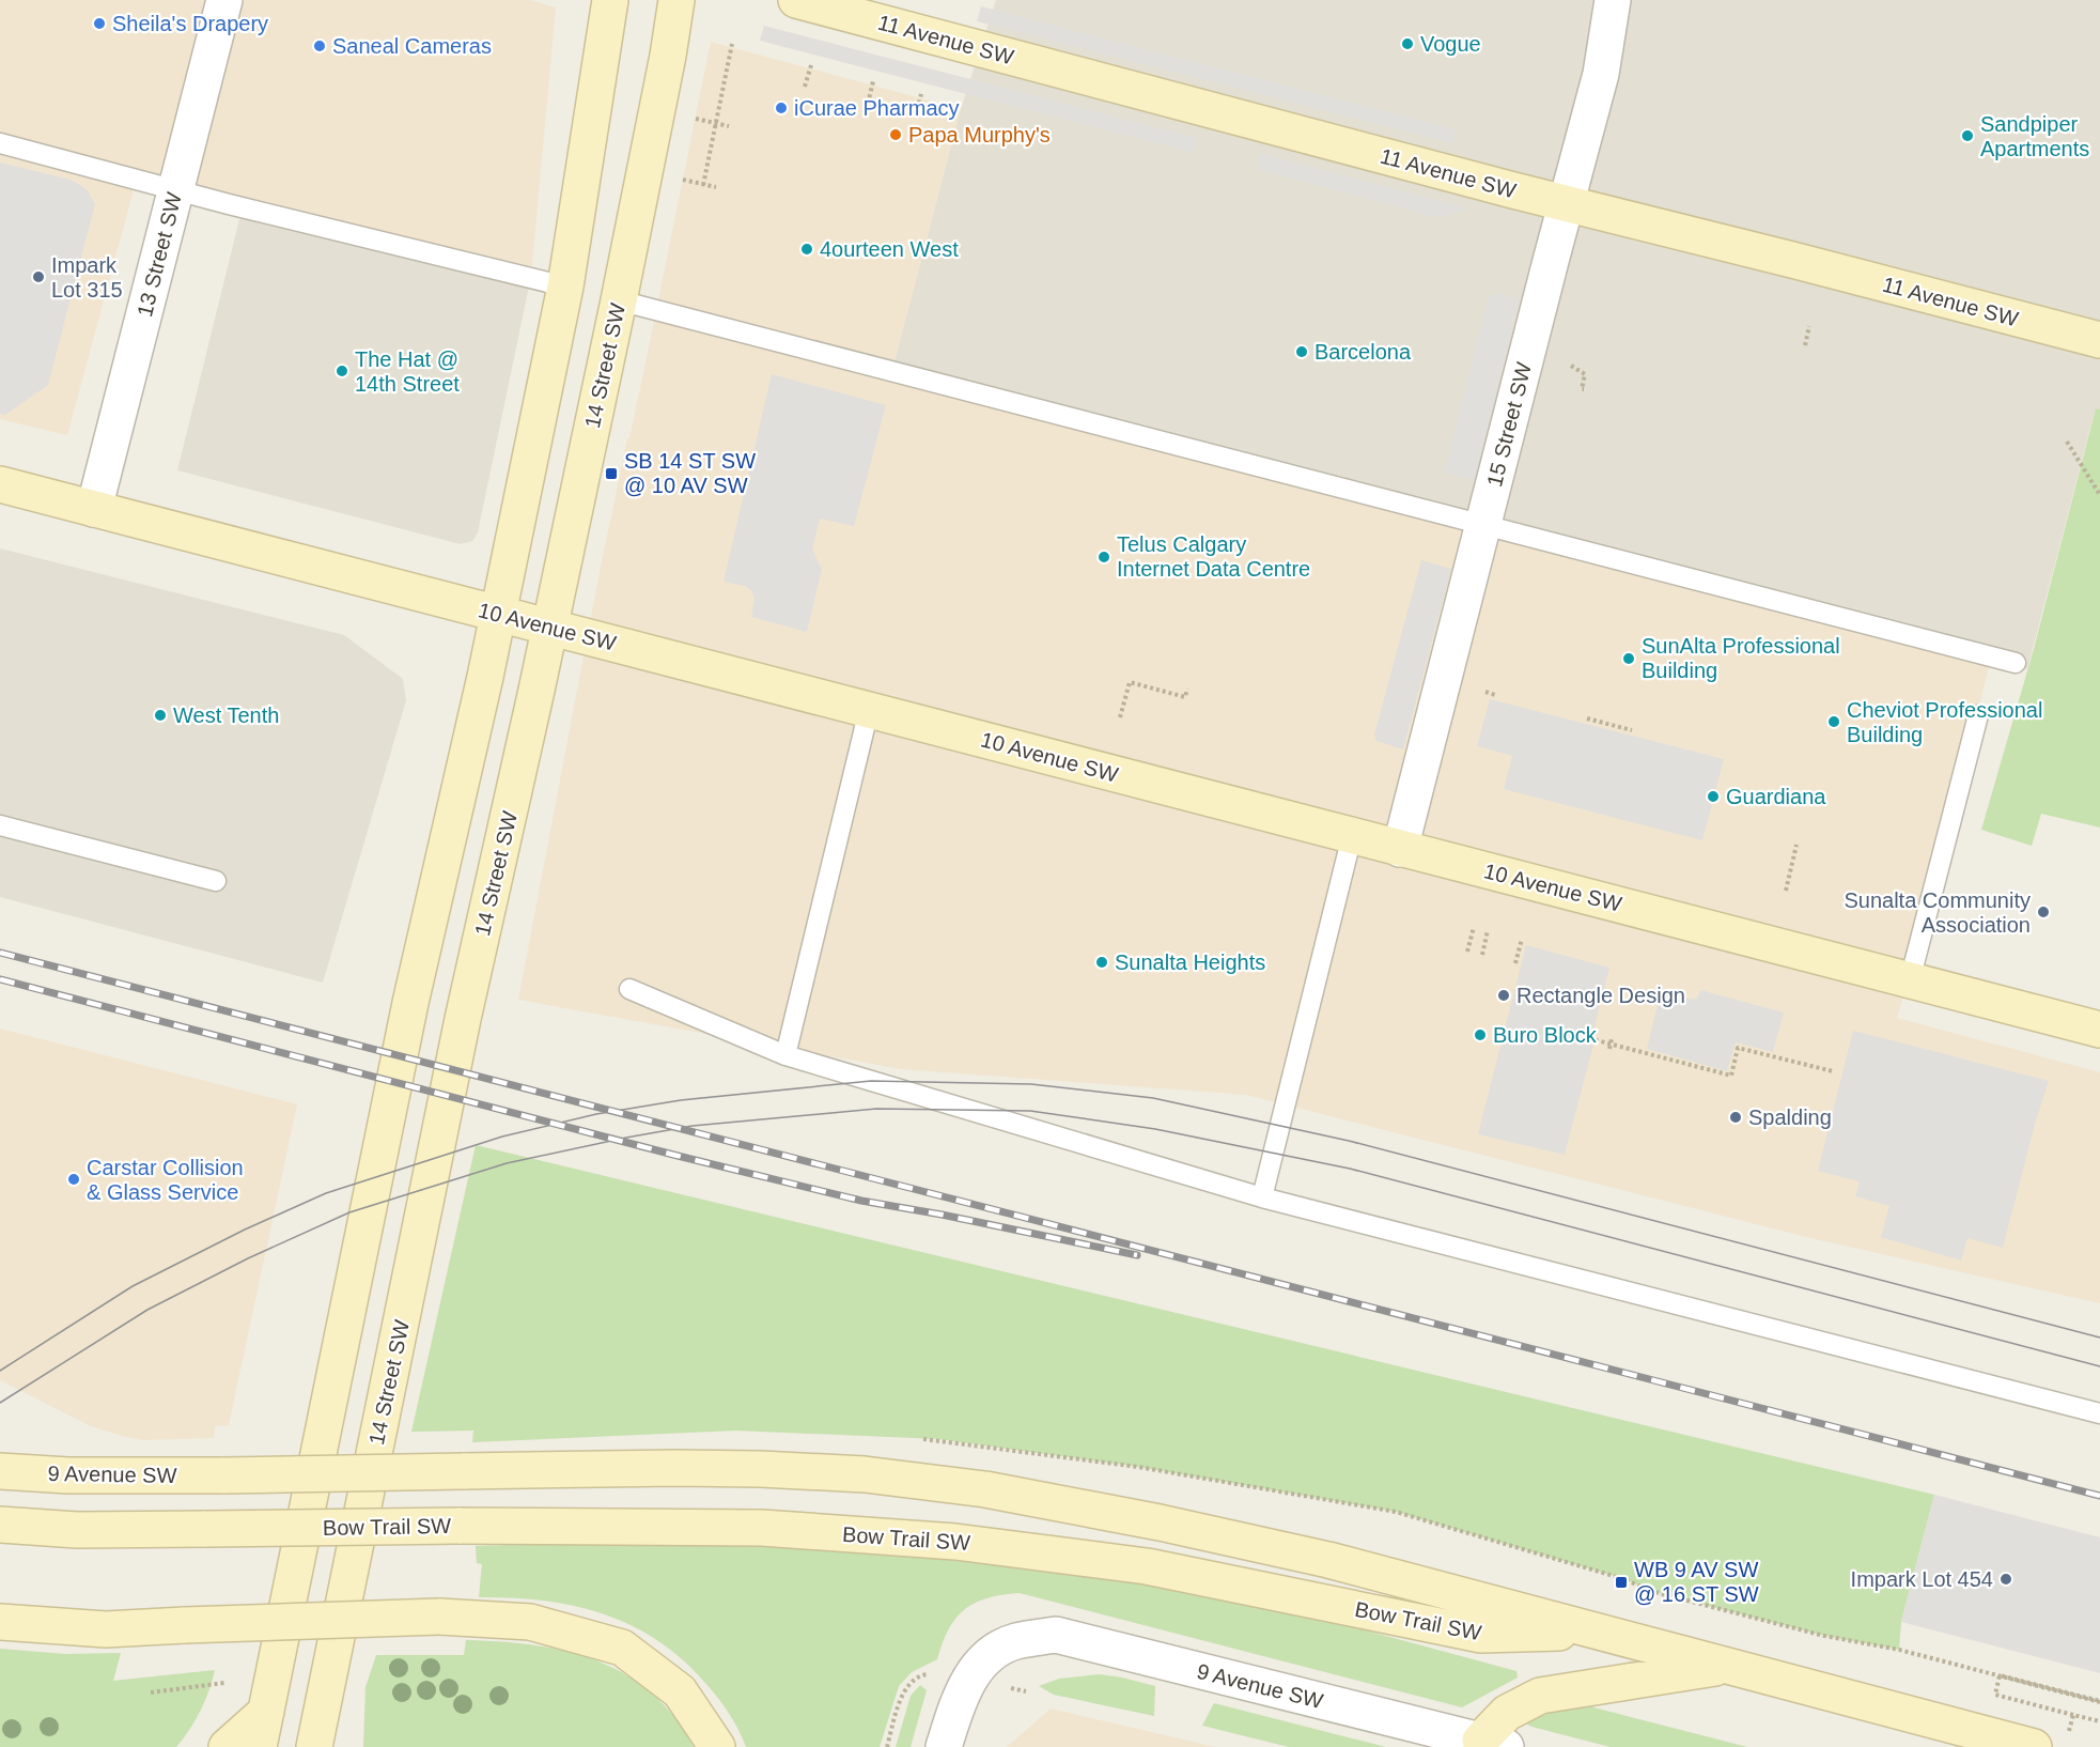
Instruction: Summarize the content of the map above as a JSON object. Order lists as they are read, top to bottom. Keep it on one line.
{"streets":{"main road":["11 Avenue SW","14 Street SW","10 Avenue SW","9 Avenue SW","Bow Trail SW"],"street":["13 Street SW","15 Street SW"]},"crossings":[["11 Avenue SW","15 Street SW"],["13 Street SW","10 Avenue SW"],["14 Street SW","10 Avenue SW"],["15 Street SW","10 Avenue SW"],["9 Avenue SW","Bow Trail SW"]],"places":{"other":["Sheila's Drapery","Vogue","Saneal Cameras","iCurae Pharmacy","Papa Murphy's","Sandpiper Apartments","4ourteen West","Impark Lot 315","Barcelona","The Hat @ 14th Street","Telus Calgary Internet Data Centre","SunAlta Professional Building","West Tenth","Cheviot Professional Building","Guardiana","Sunalta Community Association","Sunalta Heights","Rectangle Design","Buro Block","Spalding","Carstar Collision & Glass Service","Impark Lot 454"],"transit":["SB 14 ST SW @ 10 AV SW","WB 9 AV SW @ 16 ST SW"]}}
